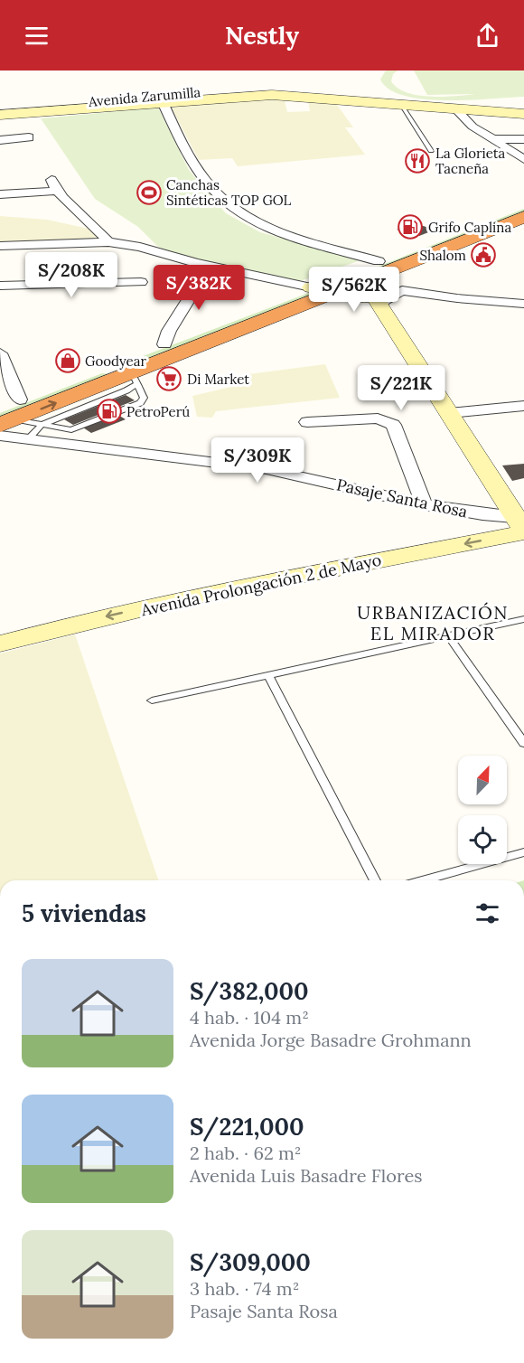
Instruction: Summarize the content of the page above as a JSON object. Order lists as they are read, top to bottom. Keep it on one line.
{"streets":{"street":["Avenida Zarumilla","Pasaje Santa Rosa","Avenida Prolongación 2 de Mayo"]},"crossings":[["Pasaje Santa Rosa","Avenida Prolongación 2 de Mayo"]],"one_way":["Avenida Prolongación 2 de Mayo"],"districts":["URBANIZACIÓN EL MIRADOR"],"places":{"restaurant":["La Glorieta Tacneña"],"sports":["Canchas Sintéticas TOP GOL"],"fuel station":["Grifo Caplina","PetroPerú"],"public building":["Shalom"],"shop":["Goodyear"],"supermarket":["Di Market"]},"north":"top right","page":{"header":"Nestly","price":["S/208K","S/382K","S/562K","S/221K","S/309K"],"heading":"5 viviendas","list":[{"name":"S/382,000","note":"4 hab. · 104 m² · Avenida Jorge Basadre Grohmann"},{"name":"S/221,000","note":"2 hab. · 62 m² · Avenida Luis Basadre Flores"},{"name":"S/309,000","note":"3 hab. · 74 m² · Pasaje Santa Rosa"}]}}
